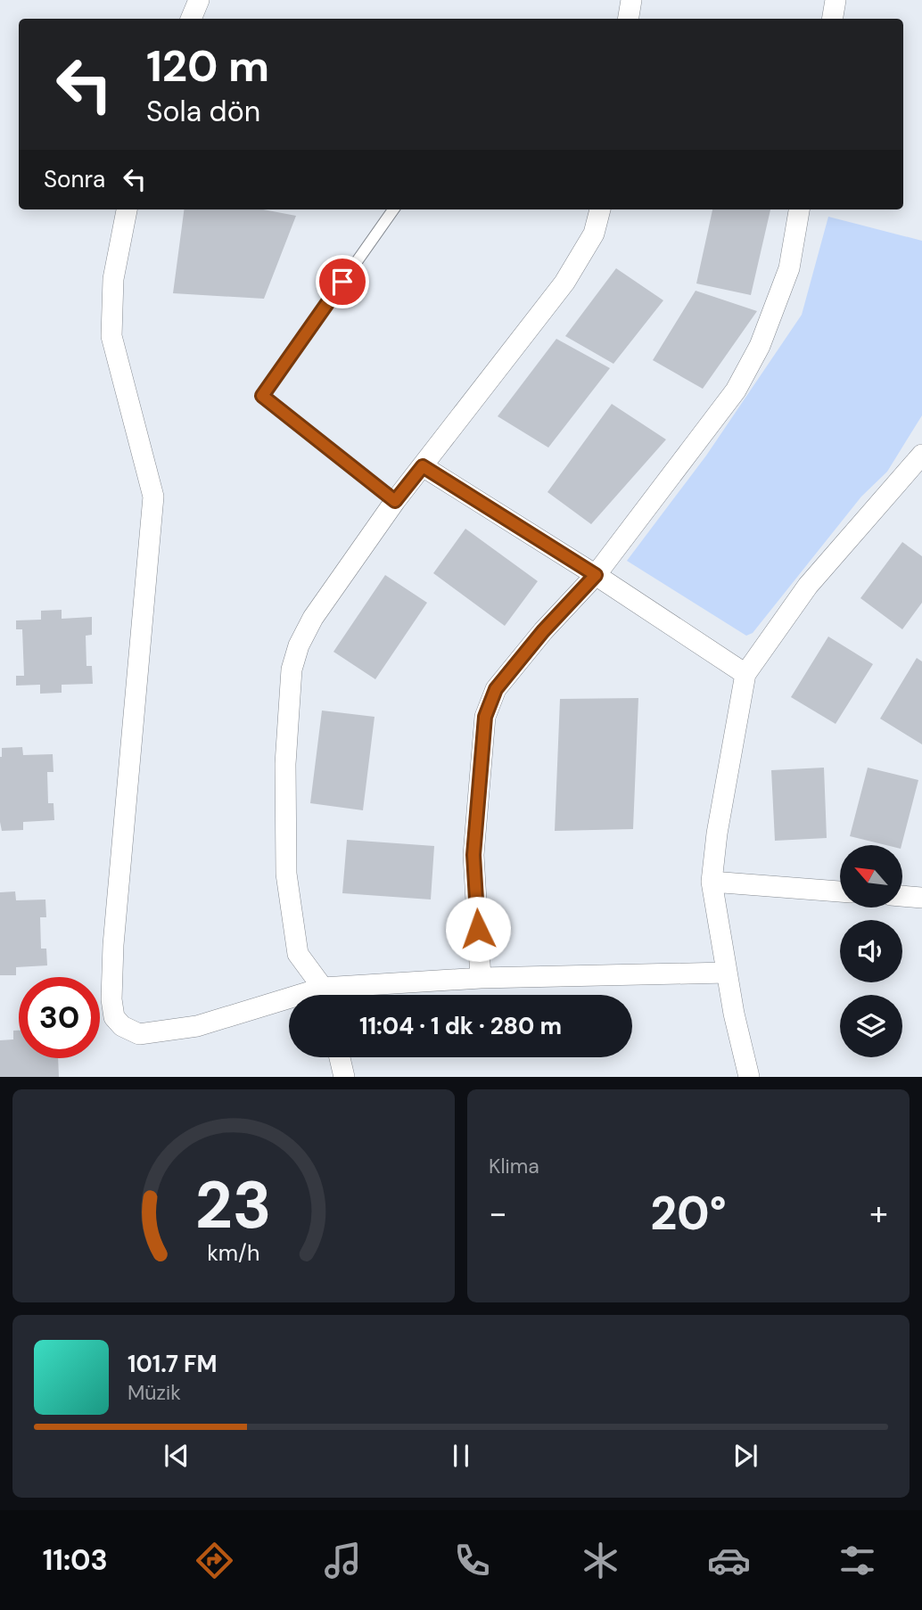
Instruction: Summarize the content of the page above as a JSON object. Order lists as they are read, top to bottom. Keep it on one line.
{"north":"top left","page":{"turn":["120 m","Sola dön"],"then":"Sonra","limit":"30","trip":"11:04 · 1 dk · 280 m","tile":"Klima","heat":["−","20°","+"],"song":["101.7 FM","Müzik"],"tabs":"11:03","gauge":["23","km/h"]}}
